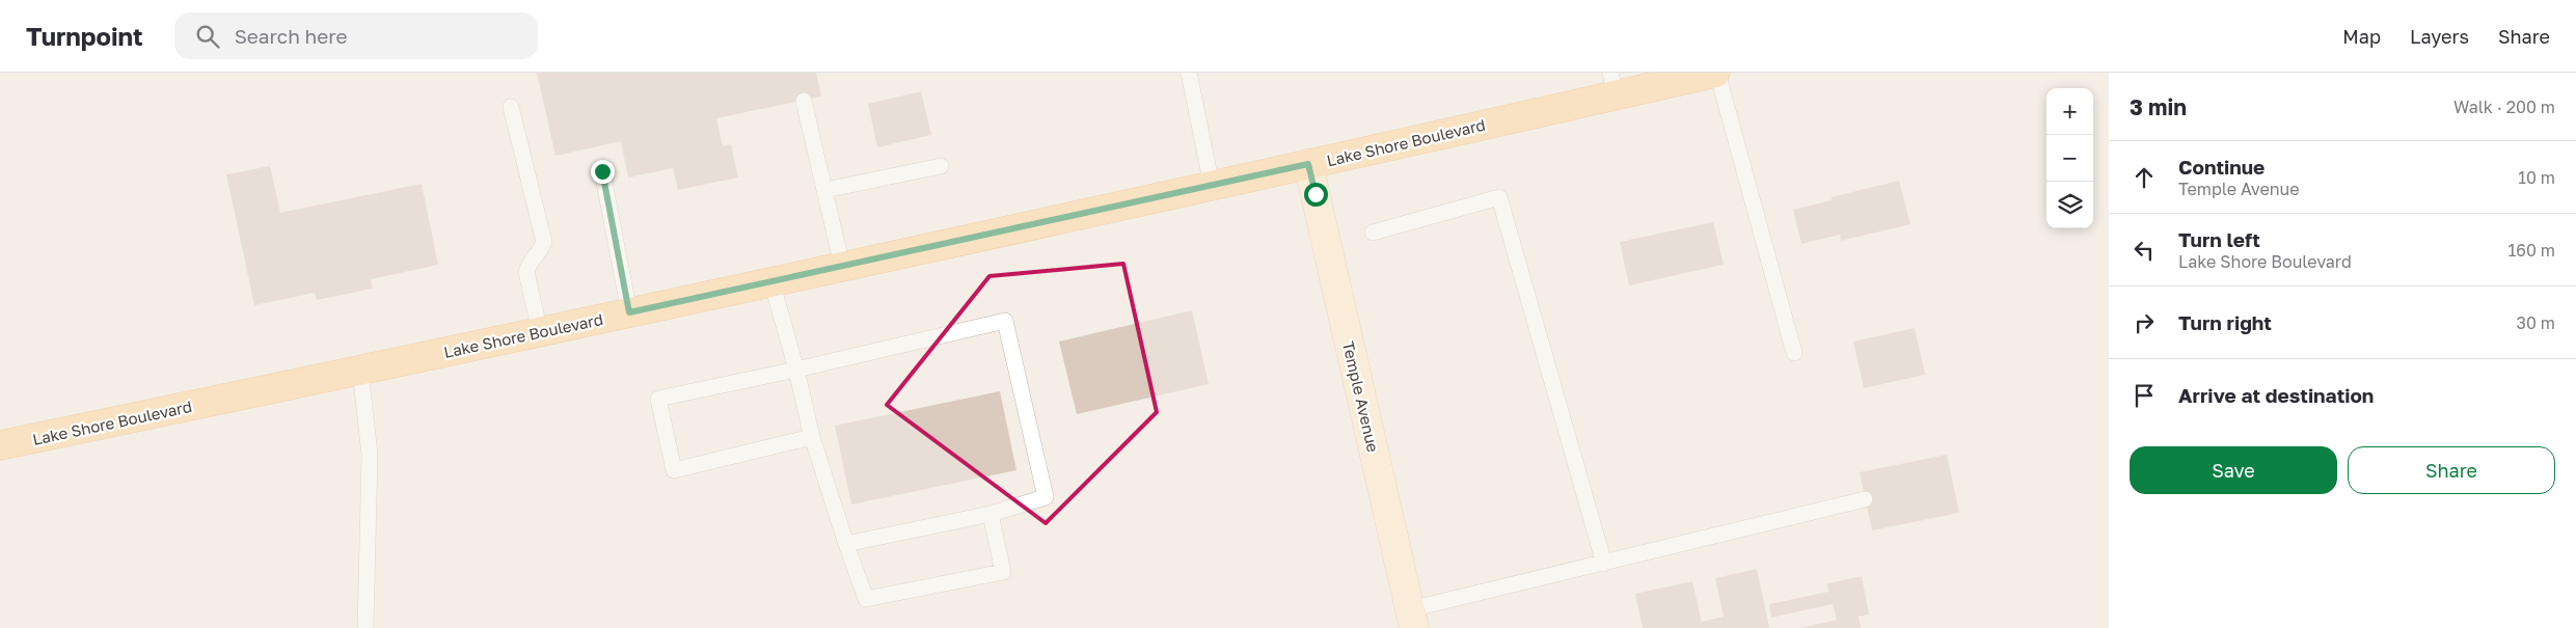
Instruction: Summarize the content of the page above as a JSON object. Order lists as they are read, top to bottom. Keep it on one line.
{"streets":{"main road":["Lake Shore Boulevard"],"street":["Temple Avenue"]},"crossings":[["Lake Shore Boulevard","Temple Avenue"]],"page":{"header":"Turnpoint","search":"Search here","nav":["Map","Layers","Share"],"heading":["3 min","Walk · 200 m"],"map_buttons":["+","−"],"list":[["Continue","Temple Avenue","10 m"],["Turn left","Lake Shore Boulevard","160 m"],["Turn right","30 m"],"Arrive at destination"],"buttons":["Save","Share"]}}
